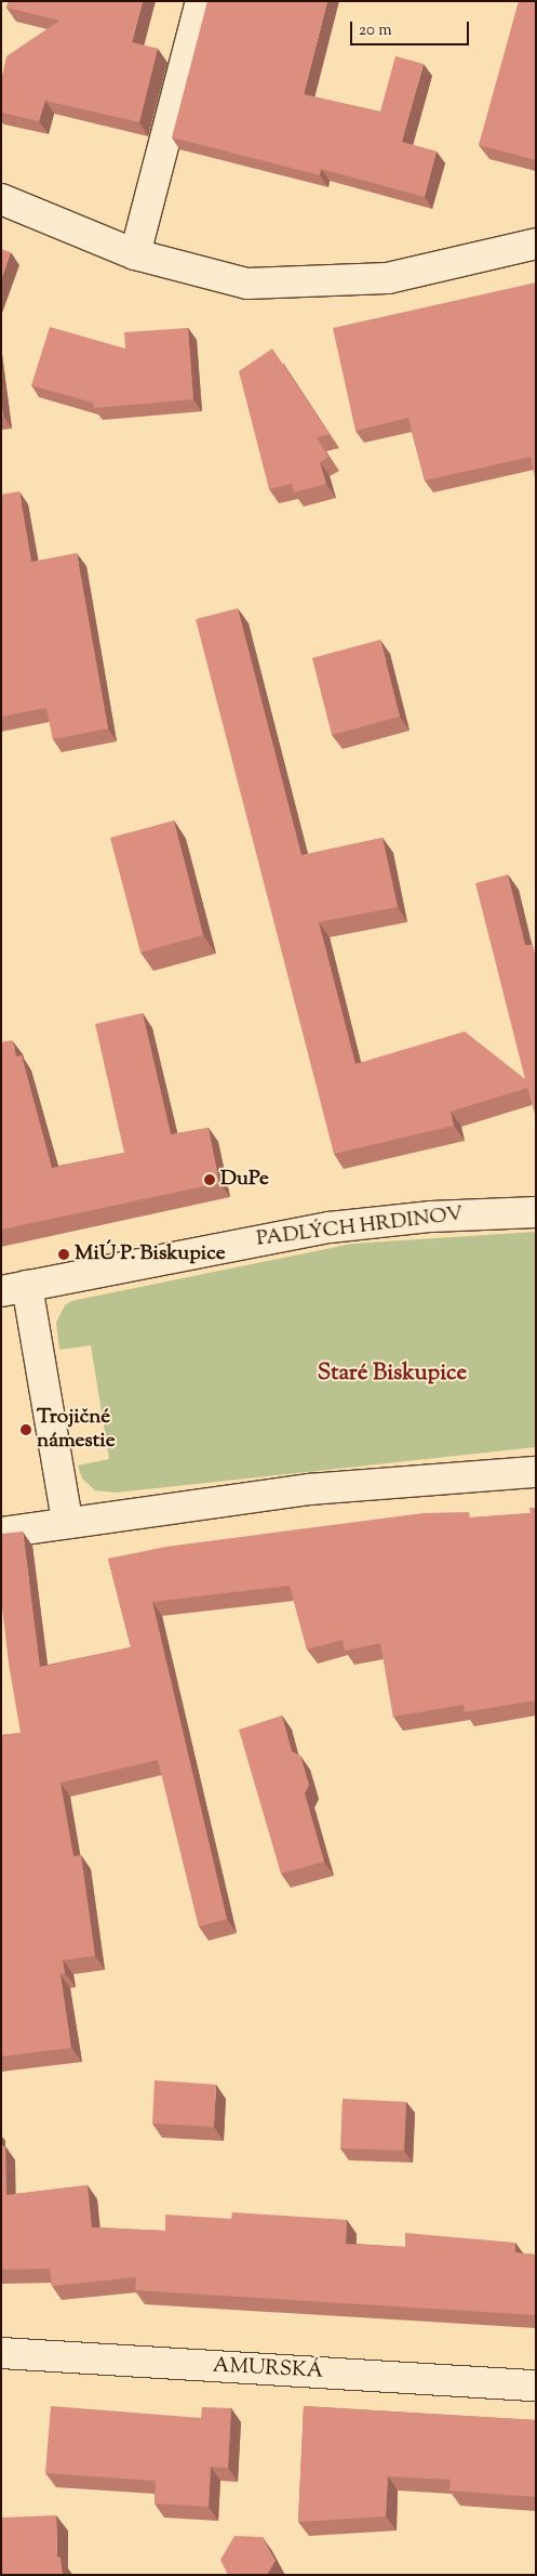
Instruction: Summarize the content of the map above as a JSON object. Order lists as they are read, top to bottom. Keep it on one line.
{"streets":{"street":["PADLÝCH HRDINOV","AMURSKÁ"]},"districts":["Staré Biskupice"],"places":["DuPe","MiÚ P. Biskupice","Trojičné námestie"],"scale_bar":"20 m"}
